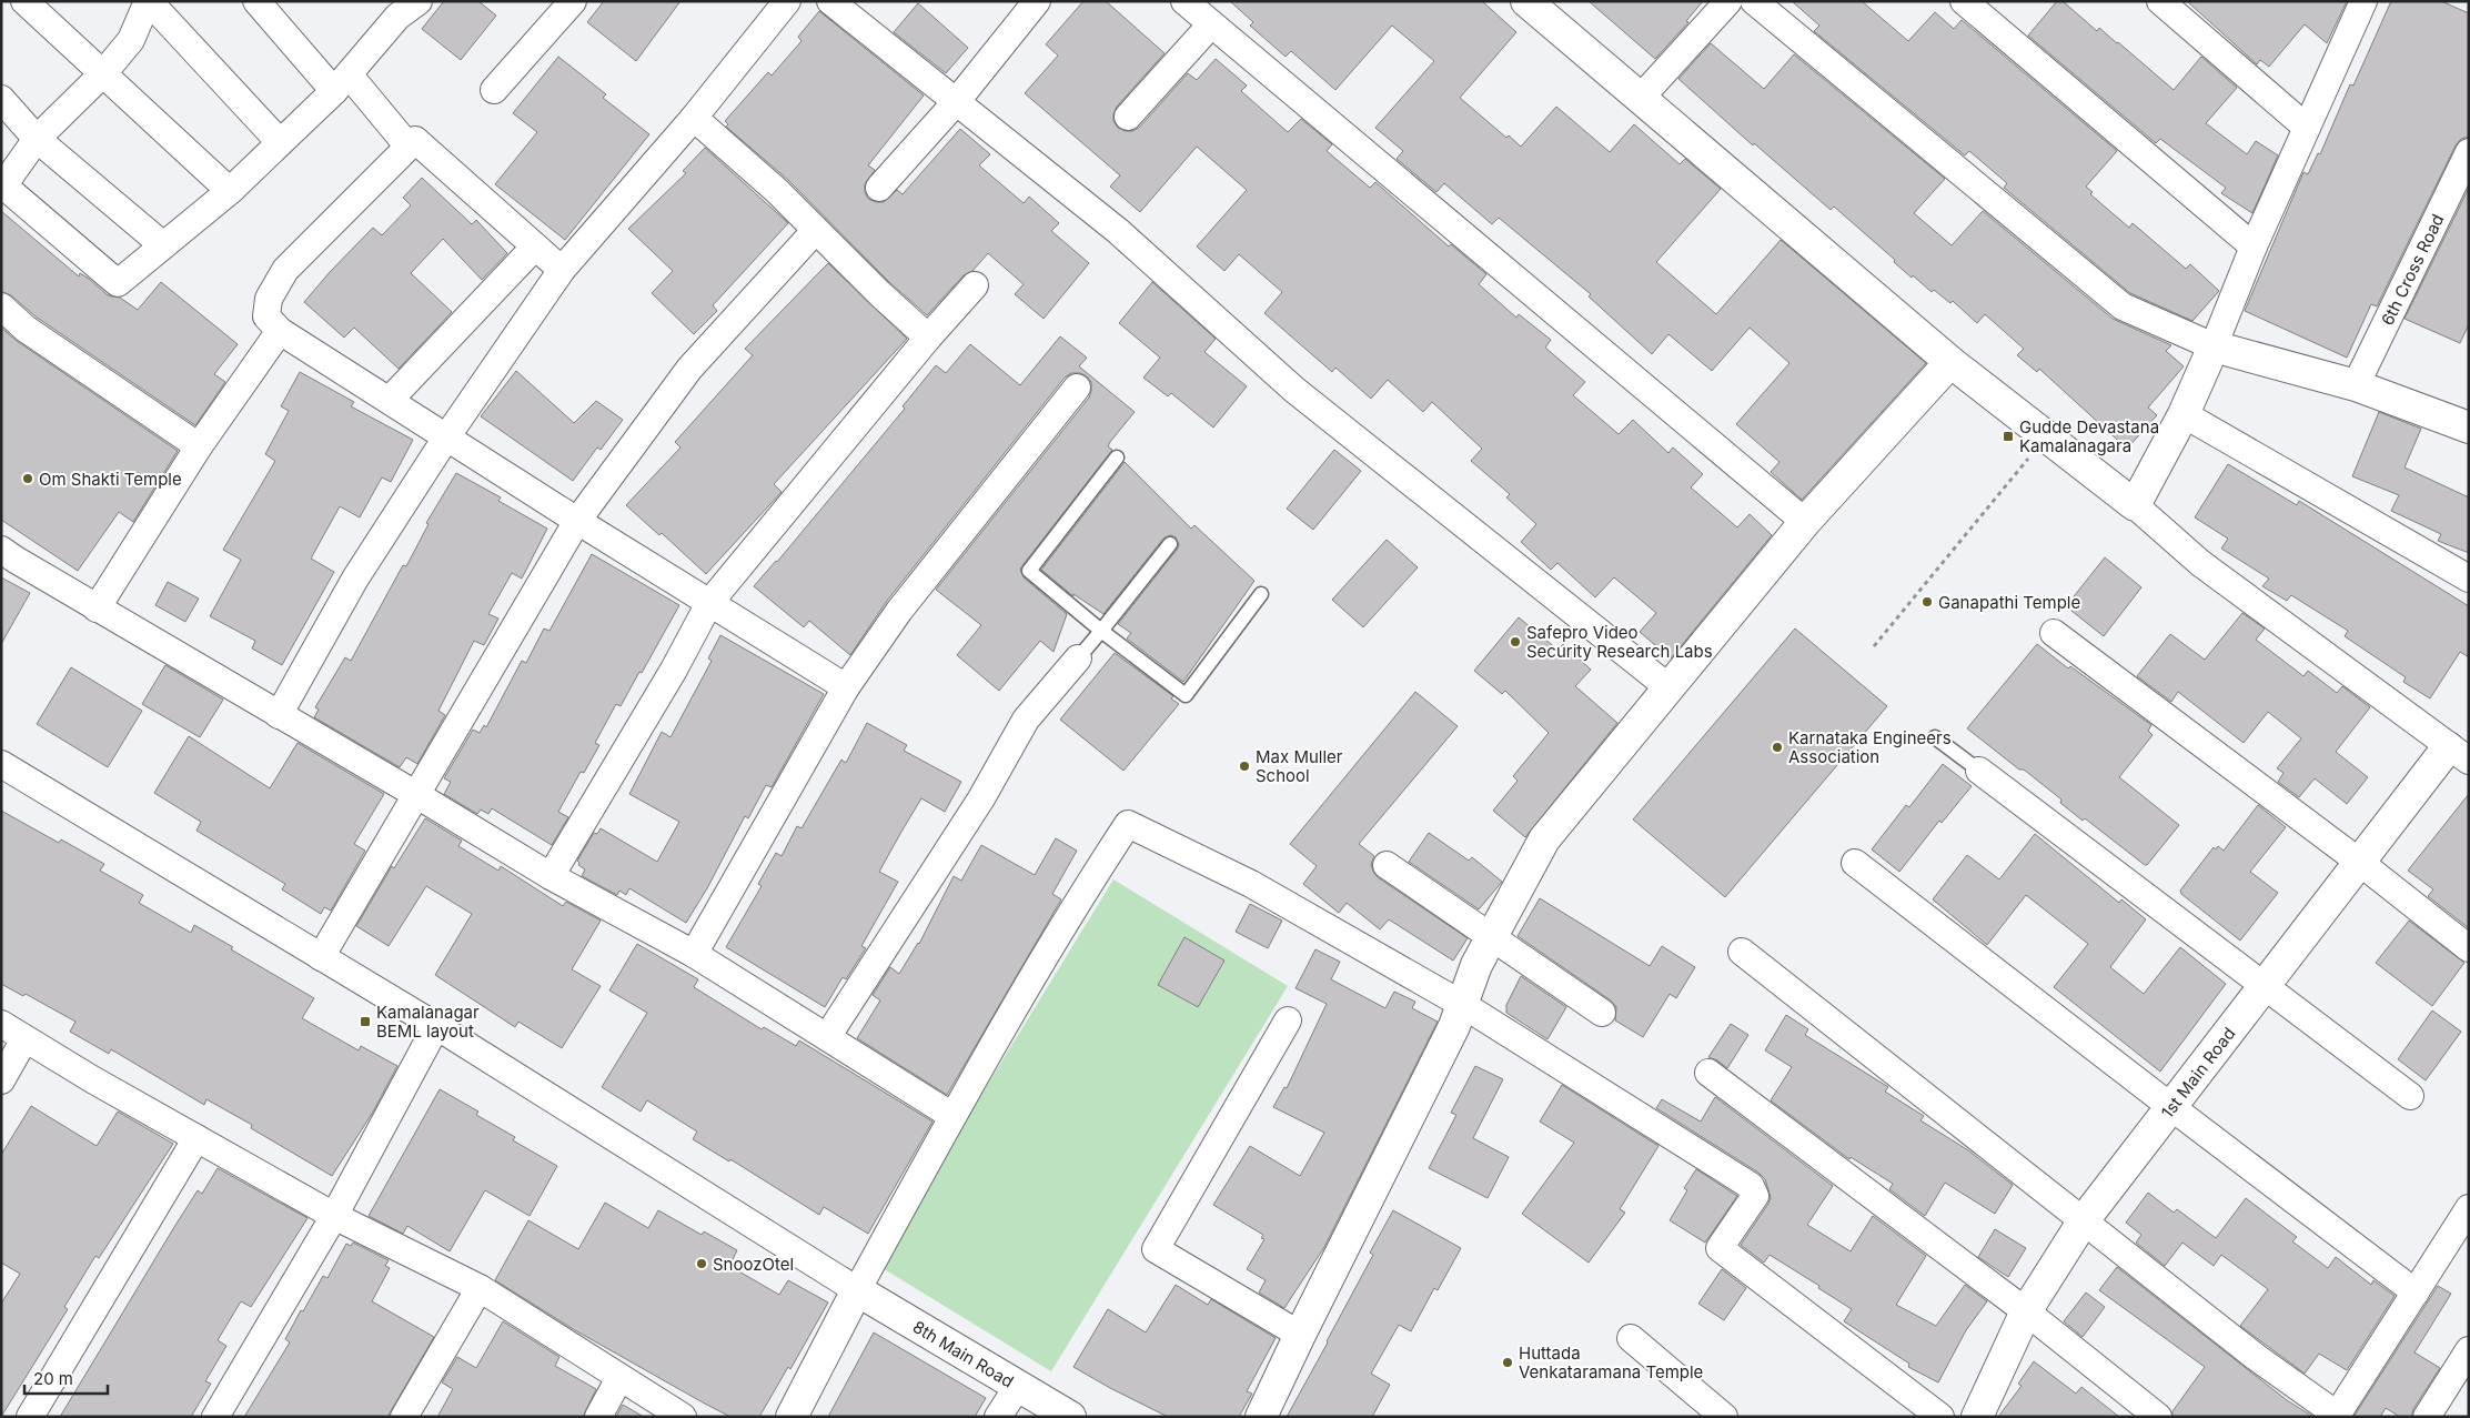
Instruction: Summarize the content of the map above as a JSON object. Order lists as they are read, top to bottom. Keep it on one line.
{"streets":{"street":["6th Cross Road","1st Main Road","8th Main Road"]},"places":{"transit":["Gudde Devastana Kamalanagara","Kamalanagar BEML layout"],"other":["Om Shakti Temple","Ganapathi Temple","Safepro Video Security Research Labs","Karnataka Engineers Association","Max Muller School","SnoozOtel","Huttada Venkataramana Temple"]},"scale_bar":"20 m"}
